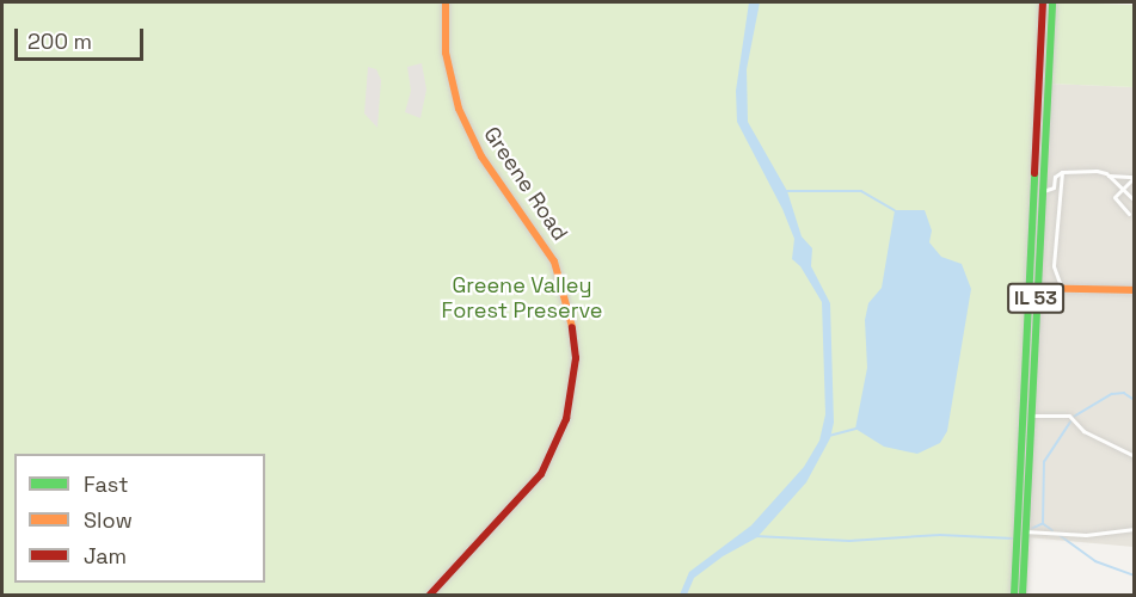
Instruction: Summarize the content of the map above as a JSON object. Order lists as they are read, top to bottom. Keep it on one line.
{"streets":{"main road":["Greene Road","IL 53"]},"parks":["Greene Valley Forest Preserve"],"legend":["Fast","Slow","Jam"],"scale_bar":"200 m"}
